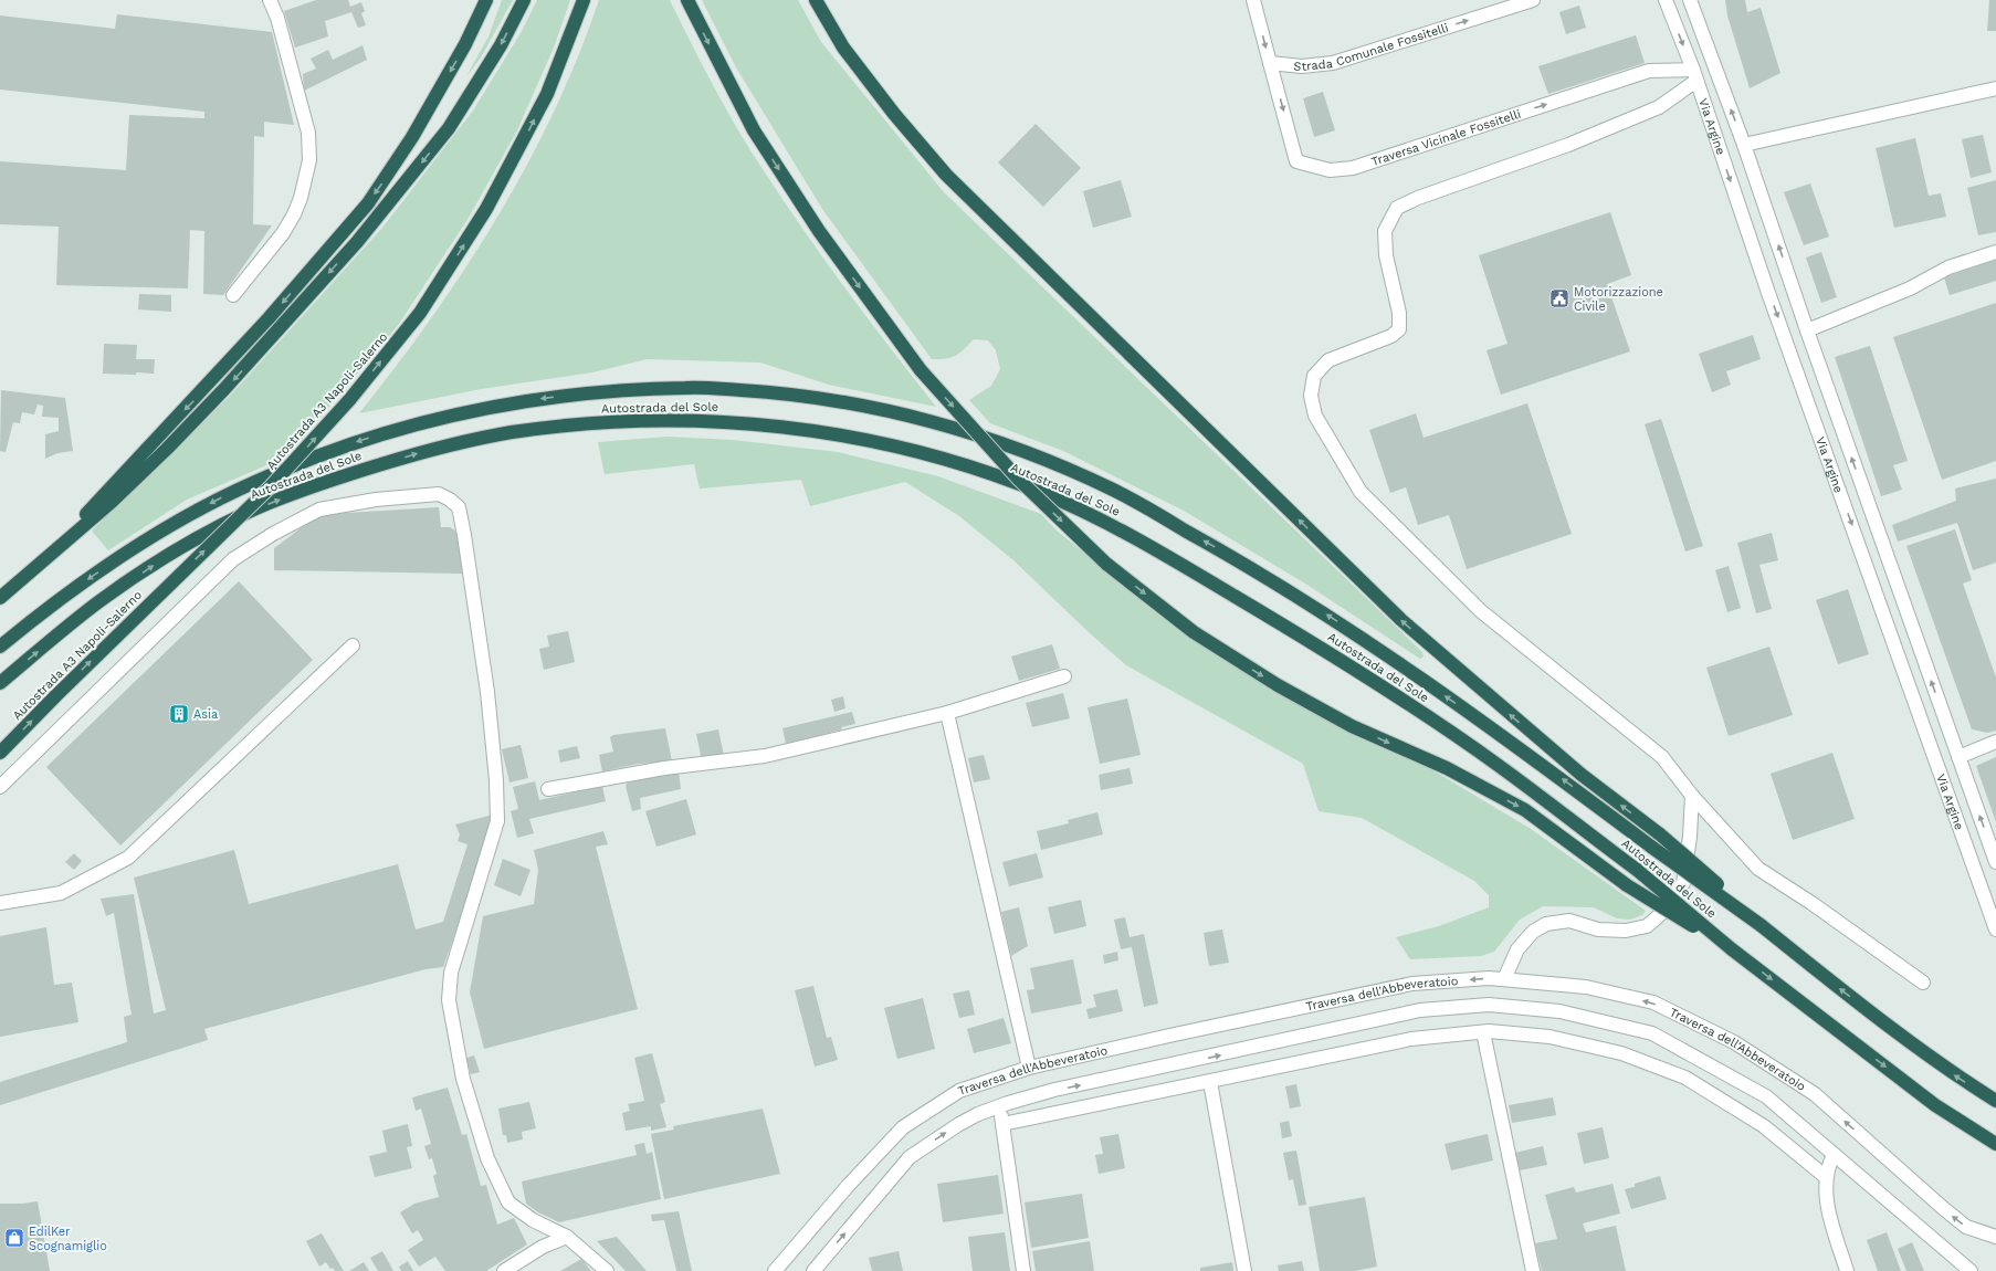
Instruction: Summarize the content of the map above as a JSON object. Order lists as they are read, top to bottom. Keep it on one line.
{"streets":{"highway":["Autostrada A3 Napoli-Salerno","Autostrada del Sole"],"street":["Strada Comunale Fossitelli","Via Argine","Traversa Vicinale Fossitelli","Traversa dell'Abbeveratoio"]},"crossings":[["Strada Comunale Fossitelli","Traversa Vicinale Fossitelli"],["Via Argine","Traversa Vicinale Fossitelli"]],"one_way":["Strada Comunale Fossitelli","Traversa Vicinale Fossitelli"],"places":{"public building":["Motorizzazione Civile"],"building":["Asia"],"shop":["EdilKer Scognamiglio"]}}
